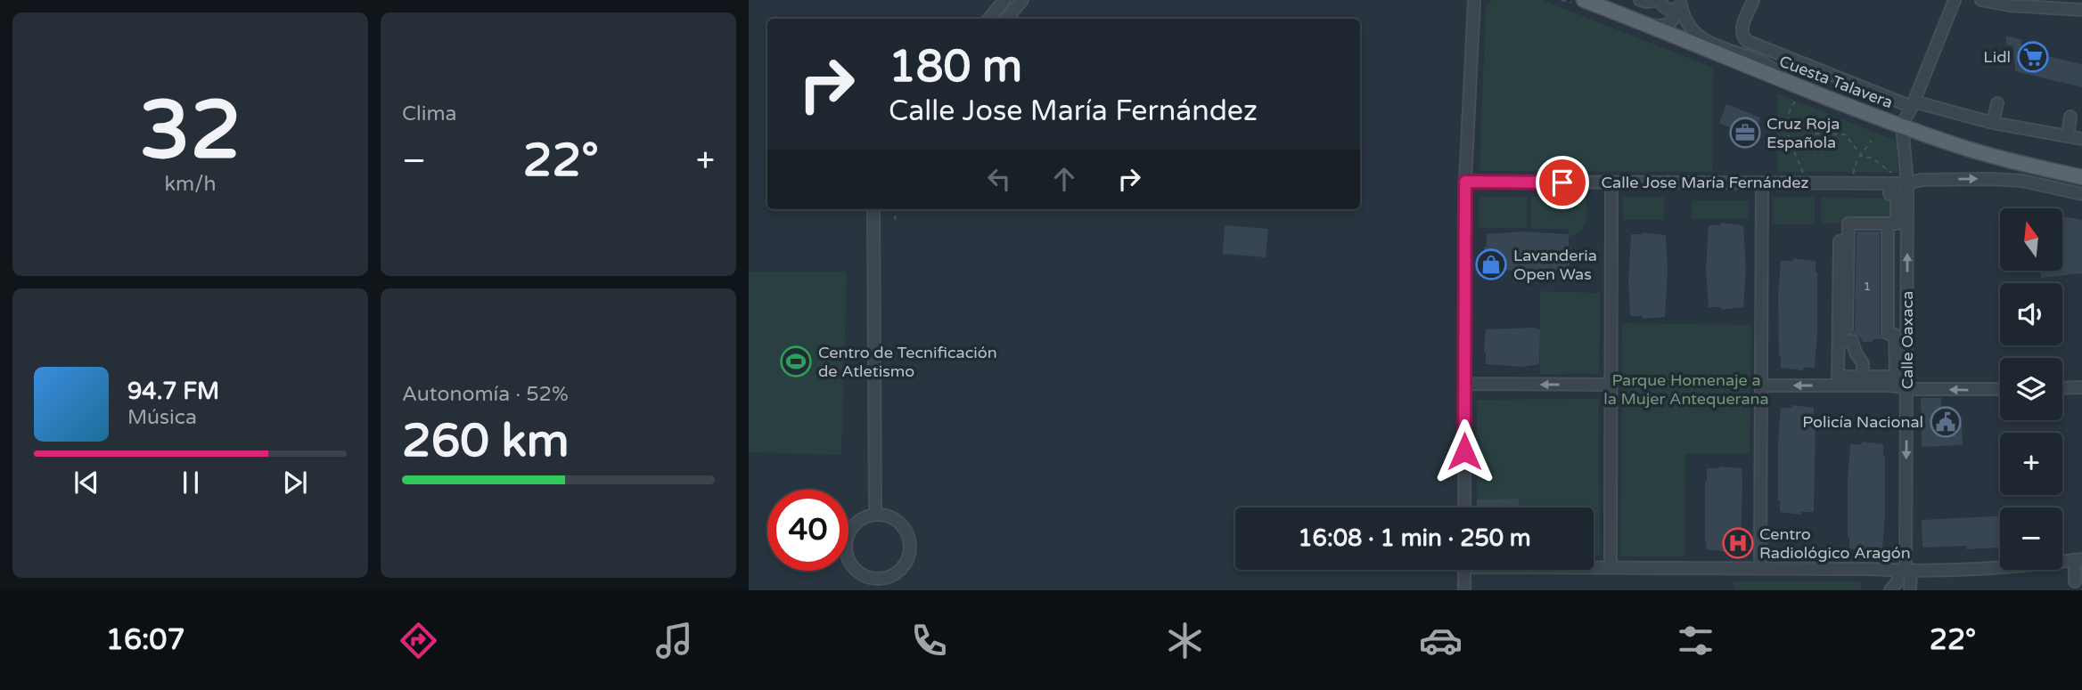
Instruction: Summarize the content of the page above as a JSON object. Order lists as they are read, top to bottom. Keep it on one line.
{"streets":{"main road":["Cuesta Talavera"],"street":["Calle Jose María Fernández","Calle Oaxaca"]},"crossings":[["Cuesta Talavera","Calle Oaxaca"],["Calle Jose María Fernández","Calle Oaxaca"]],"parks":["Parque Homenaje a la Mujer Antequerana"],"places":{"supermarket":["Lidl"],"office":["Cruz Roja Española"],"shop":["Lavanderia Open Was"],"sports":["Centro de Tecnificación de Atletismo"],"public building":["Policía Nacional"],"hospital":["Centro Radiológico Aragón"]},"house_numbers":["1"],"north":"top","page":{"tile":[["32","km/h"],"Clima",["Autonomía · 52%","260 km"]],"turn":["180 m","Calle Jose María Fernández"],"heat":["−","22°","+"],"map_buttons":["+","−"],"song":["94.7 FM","Música"],"limit":"40","trip":"16:08 · 1 min · 250 m","tabs":["16:07","22°"]}}
